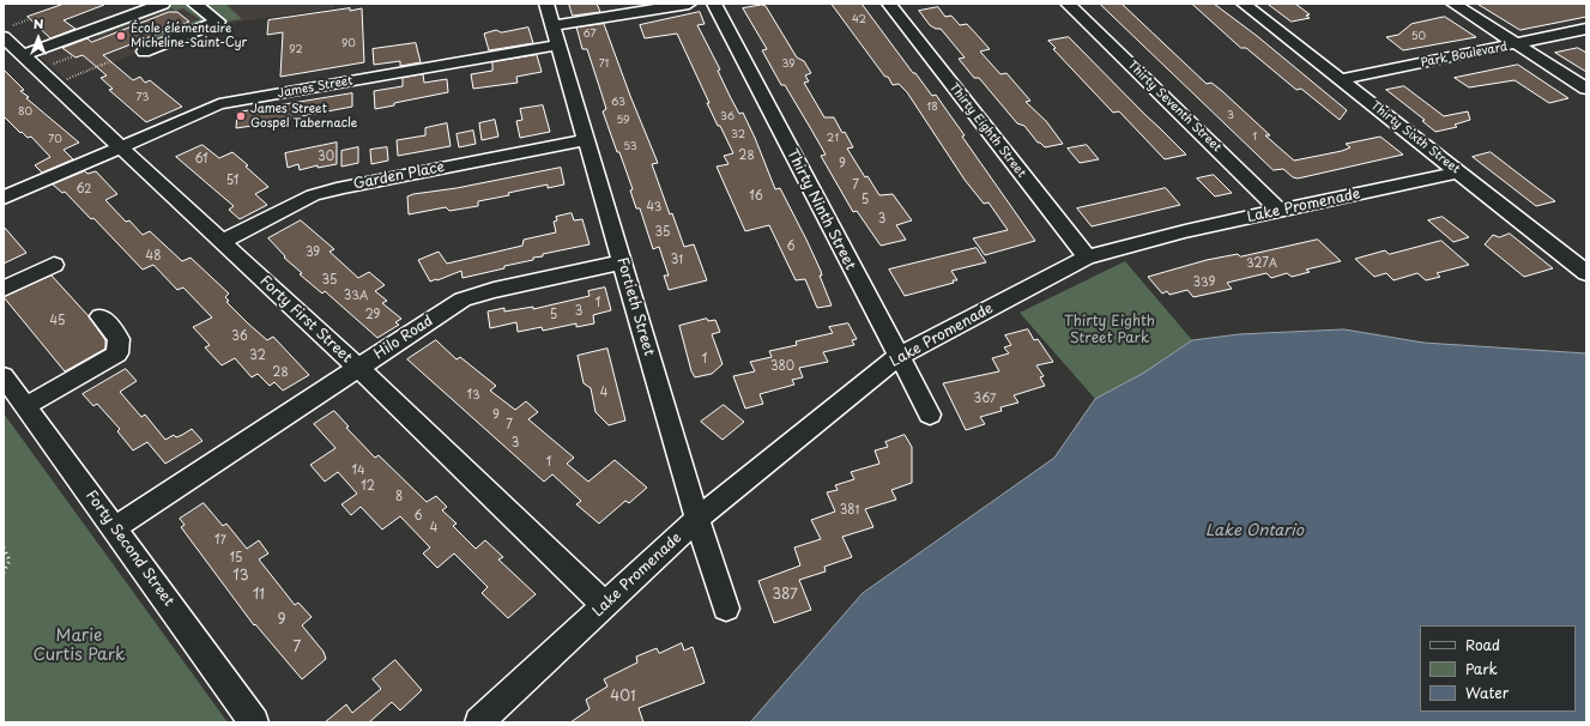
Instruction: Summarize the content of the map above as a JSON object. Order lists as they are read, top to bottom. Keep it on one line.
{"streets":{"street":["Park Boulevard","James Street","Thirty Seventh Street","Thirty Eighth Street","Thirty Sixth Street","Garden Place","Lake Promenade","Thirty Ninth Street","Fortieth Street","Forty First Street","Hilo Road","Forty Second Street"]},"crossings":[["Park Boulevard","Thirty Sixth Street"],["James Street","Fortieth Street"],["James Street","Forty First Street"],["Thirty Seventh Street","Lake Promenade"],["Thirty Eighth Street","Lake Promenade"],["Thirty Sixth Street","Lake Promenade"],["Garden Place","Fortieth Street"],["Garden Place","Forty First Street"],["Lake Promenade","Thirty Ninth Street"],["Lake Promenade","Fortieth Street"],["Lake Promenade","Forty First Street"],["Fortieth Street","Hilo Road"],["Forty First Street","Hilo Road"],["Hilo Road","Forty Second Street"]],"water":["Lake Ontario"],"parks":["Thirty Eighth Street Park","Marie Curtis Park"],"places":["École élémentaire Micheline-Saint-Cyr","James Street Gospel Tabernacle"],"house_numbers":["42","67","50","90","92","71","39","73","63","18","80","3","36","59","32","1","21","70","53","28","30","61","9","51","7","62","16","5","43","3","35","6","39","48","31","327A","35","339","33A","1","3","29","5","45","36","32","1","380","28","4","13","367","9","7","3","1","14","12","8","381","6","4","17","15","13","11","387","9","7","401"],"legend":["Road","Park","Water"],"north":"top"}
